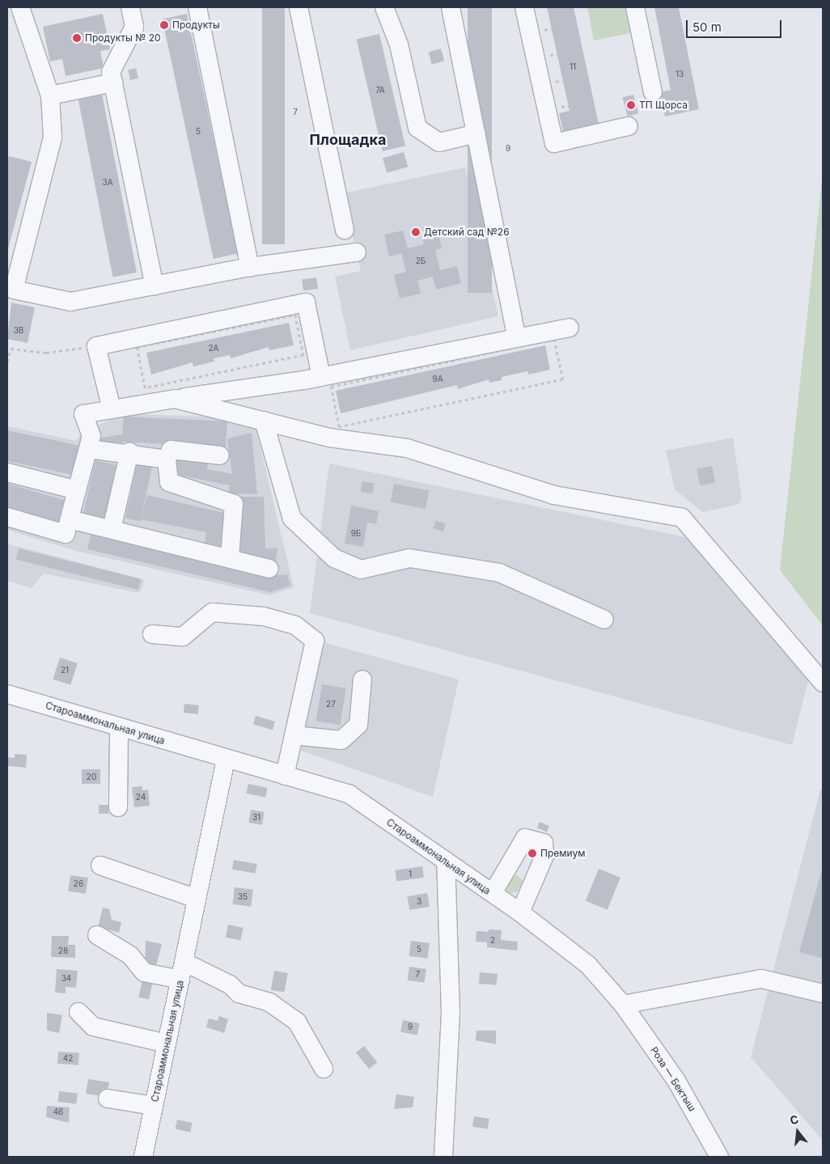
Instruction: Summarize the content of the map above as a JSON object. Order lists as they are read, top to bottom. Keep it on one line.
{"streets":{"street":["Староаммональная улица","Роза — Бектыш"]},"crossings":[["Староаммональная улица","Роза — Бектыш"]],"districts":["Площадка"],"places":["Продукты","Продукты № 20","ТП Щорса","Детский сад №26","Премиум"],"house_numbers":["11","13","7А","7","5","9","3А","2Б","3В","2А","9А","9Б","21","27","20","24","31","1","26","35","3","2","5","28","7","34","9","42","46"],"scale_bar":"50 m","north":"top"}
